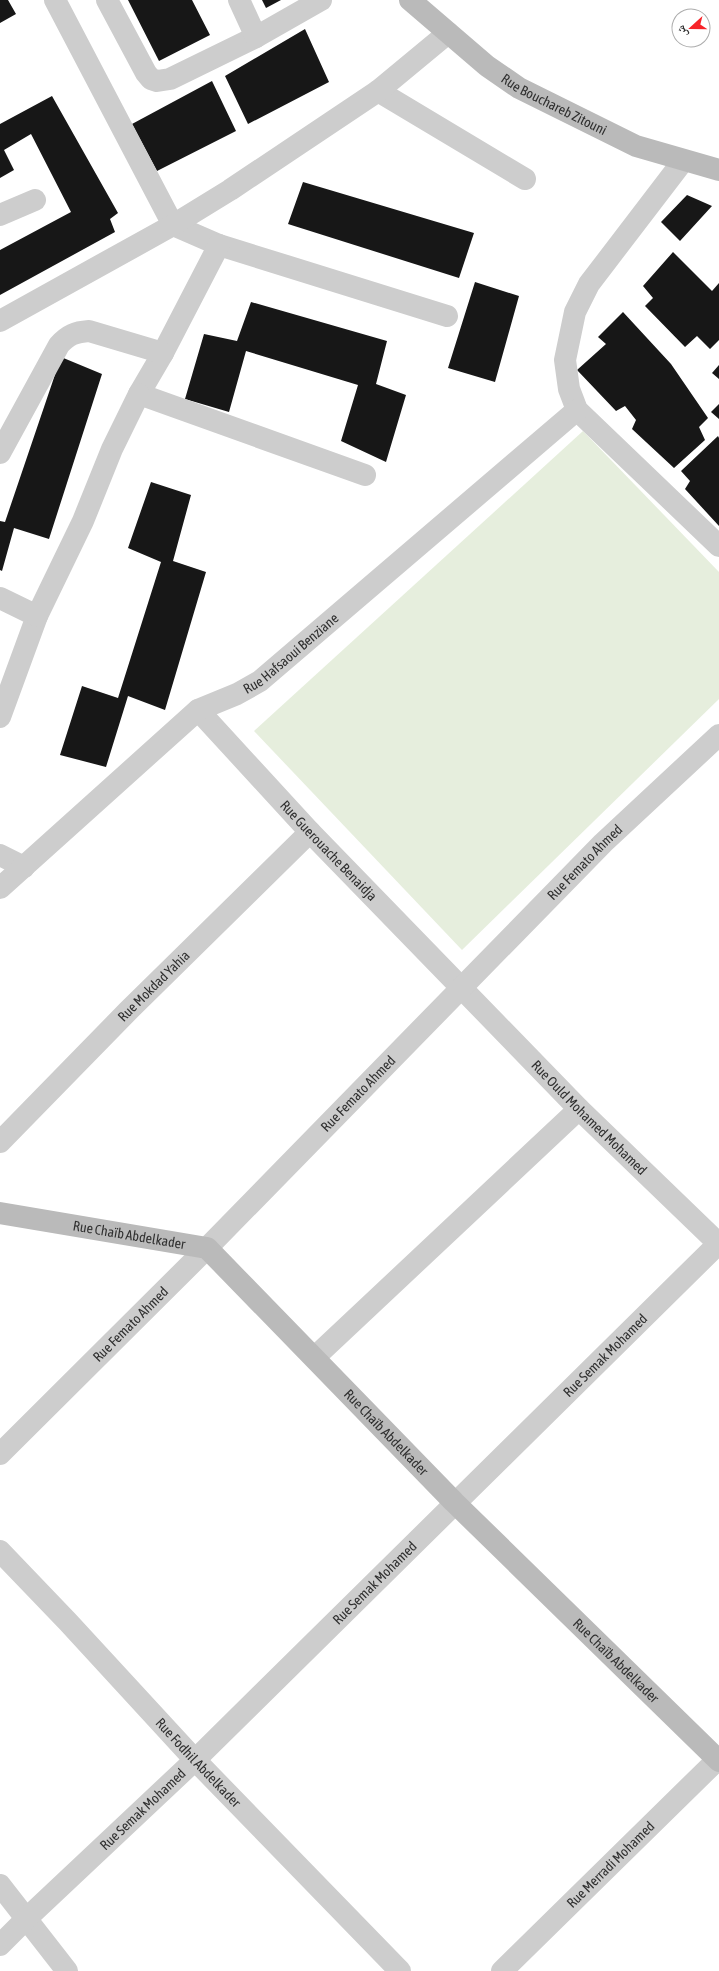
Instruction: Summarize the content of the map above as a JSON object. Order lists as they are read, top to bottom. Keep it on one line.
{"streets":{"street":["Rue Bouchareb Zitouni","Rue Hafsaoui Benziane","Rue Guerouache Benaidja","Rue Femato Ahmed","Rue Mokdad Yahia","Rue Ould Mohamed Mohamed","Rue Chaïb Abdelkader","Rue Semak Mohamed","Rue Fodhil Abdelkader","Rue Merradi Mohamed"]},"crossings":[["Rue Hafsaoui Benziane","Rue Guerouache Benaidja"],["Rue Guerouache Benaidja","Rue Femato Ahmed"],["Rue Guerouache Benaidja","Rue Mokdad Yahia"],["Rue Guerouache Benaidja","Rue Ould Mohamed Mohamed"],["Rue Femato Ahmed","Rue Ould Mohamed Mohamed"],["Rue Femato Ahmed","Rue Chaïb Abdelkader"],["Rue Ould Mohamed Mohamed","Rue Semak Mohamed"],["Rue Chaïb Abdelkader","Rue Semak Mohamed"],["Rue Chaïb Abdelkader","Rue Merradi Mohamed"],["Rue Semak Mohamed","Rue Fodhil Abdelkader"]],"north":"left"}
